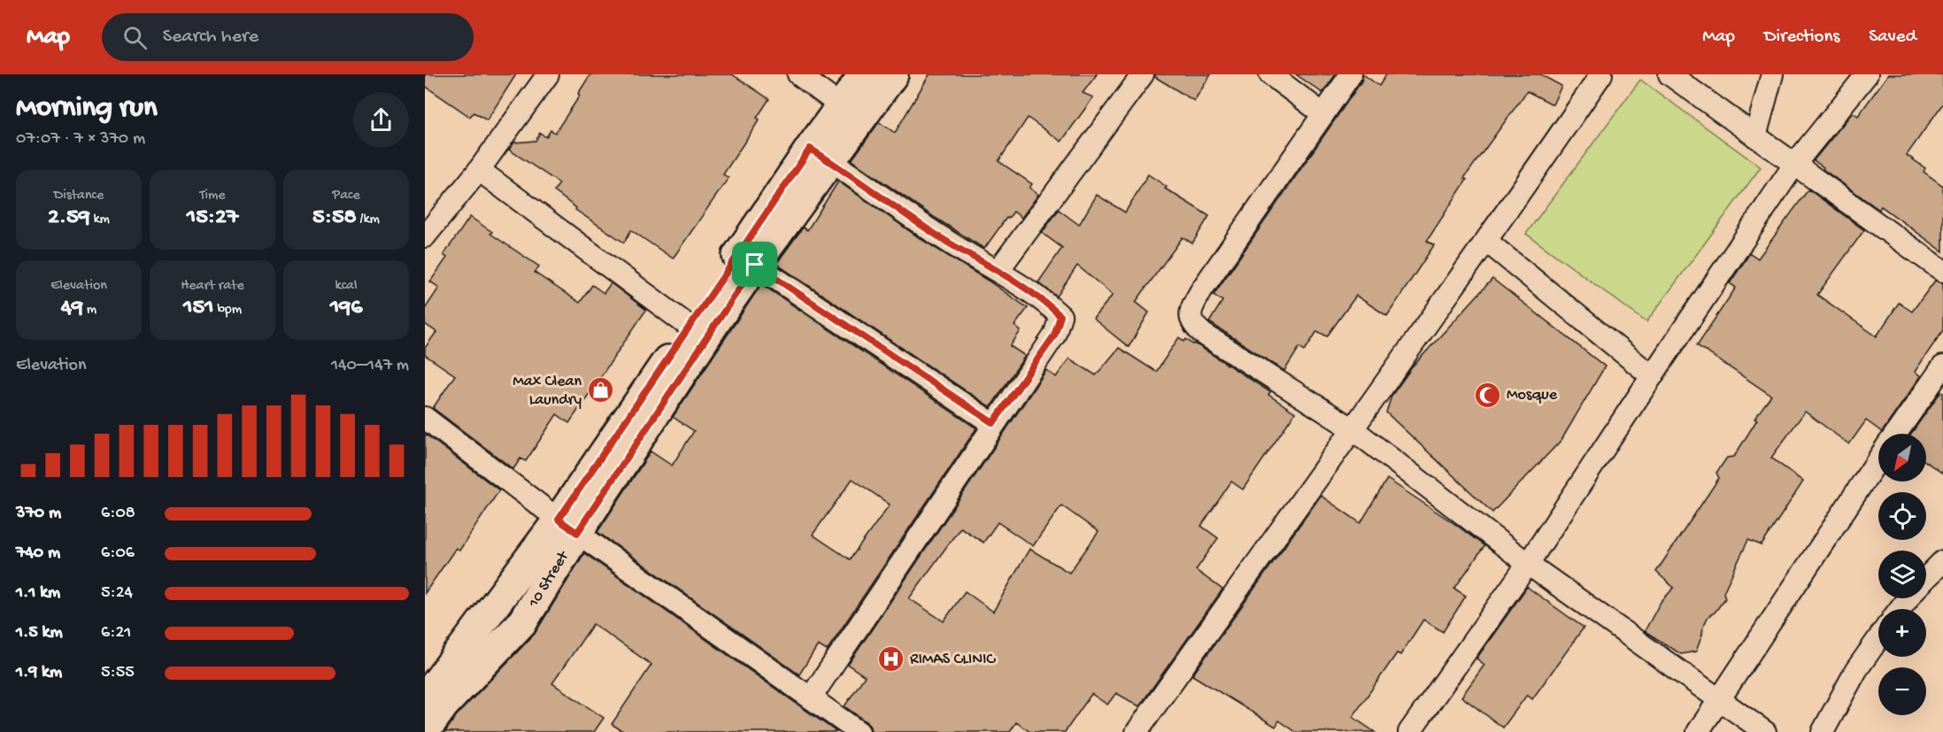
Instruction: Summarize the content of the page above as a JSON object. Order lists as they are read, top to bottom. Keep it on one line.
{"streets":{"main road":["10 Street"]},"places":{"shop":["Max Clean Laundry"],"mosque":["Mosque"],"hospital":["RIMAS CLINIC"]},"north":"bottom left","page":{"header":"Map","search":"Search here","nav":["Map","Directions","Saved"],"heading":["Morning run","07:07 · 7 × 370 m"],"stats":[["Distance","2.59 km"],["Time","15:27"],["Pace","5:58 /km"],["Elevation","49 m"],["Heart rate","151 bpm"],["kcal","196"]],"chart":["Elevation","140–147 m"],"map_buttons":["+","−"],"list":[{"name":"370 m","note":"6:08"},{"name":"740 m","note":"6:06"},{"name":"1.1 km","note":"5:24"},{"name":"1.5 km","note":"6:21"},{"name":"1.9 km","note":"5:55"}]}}
